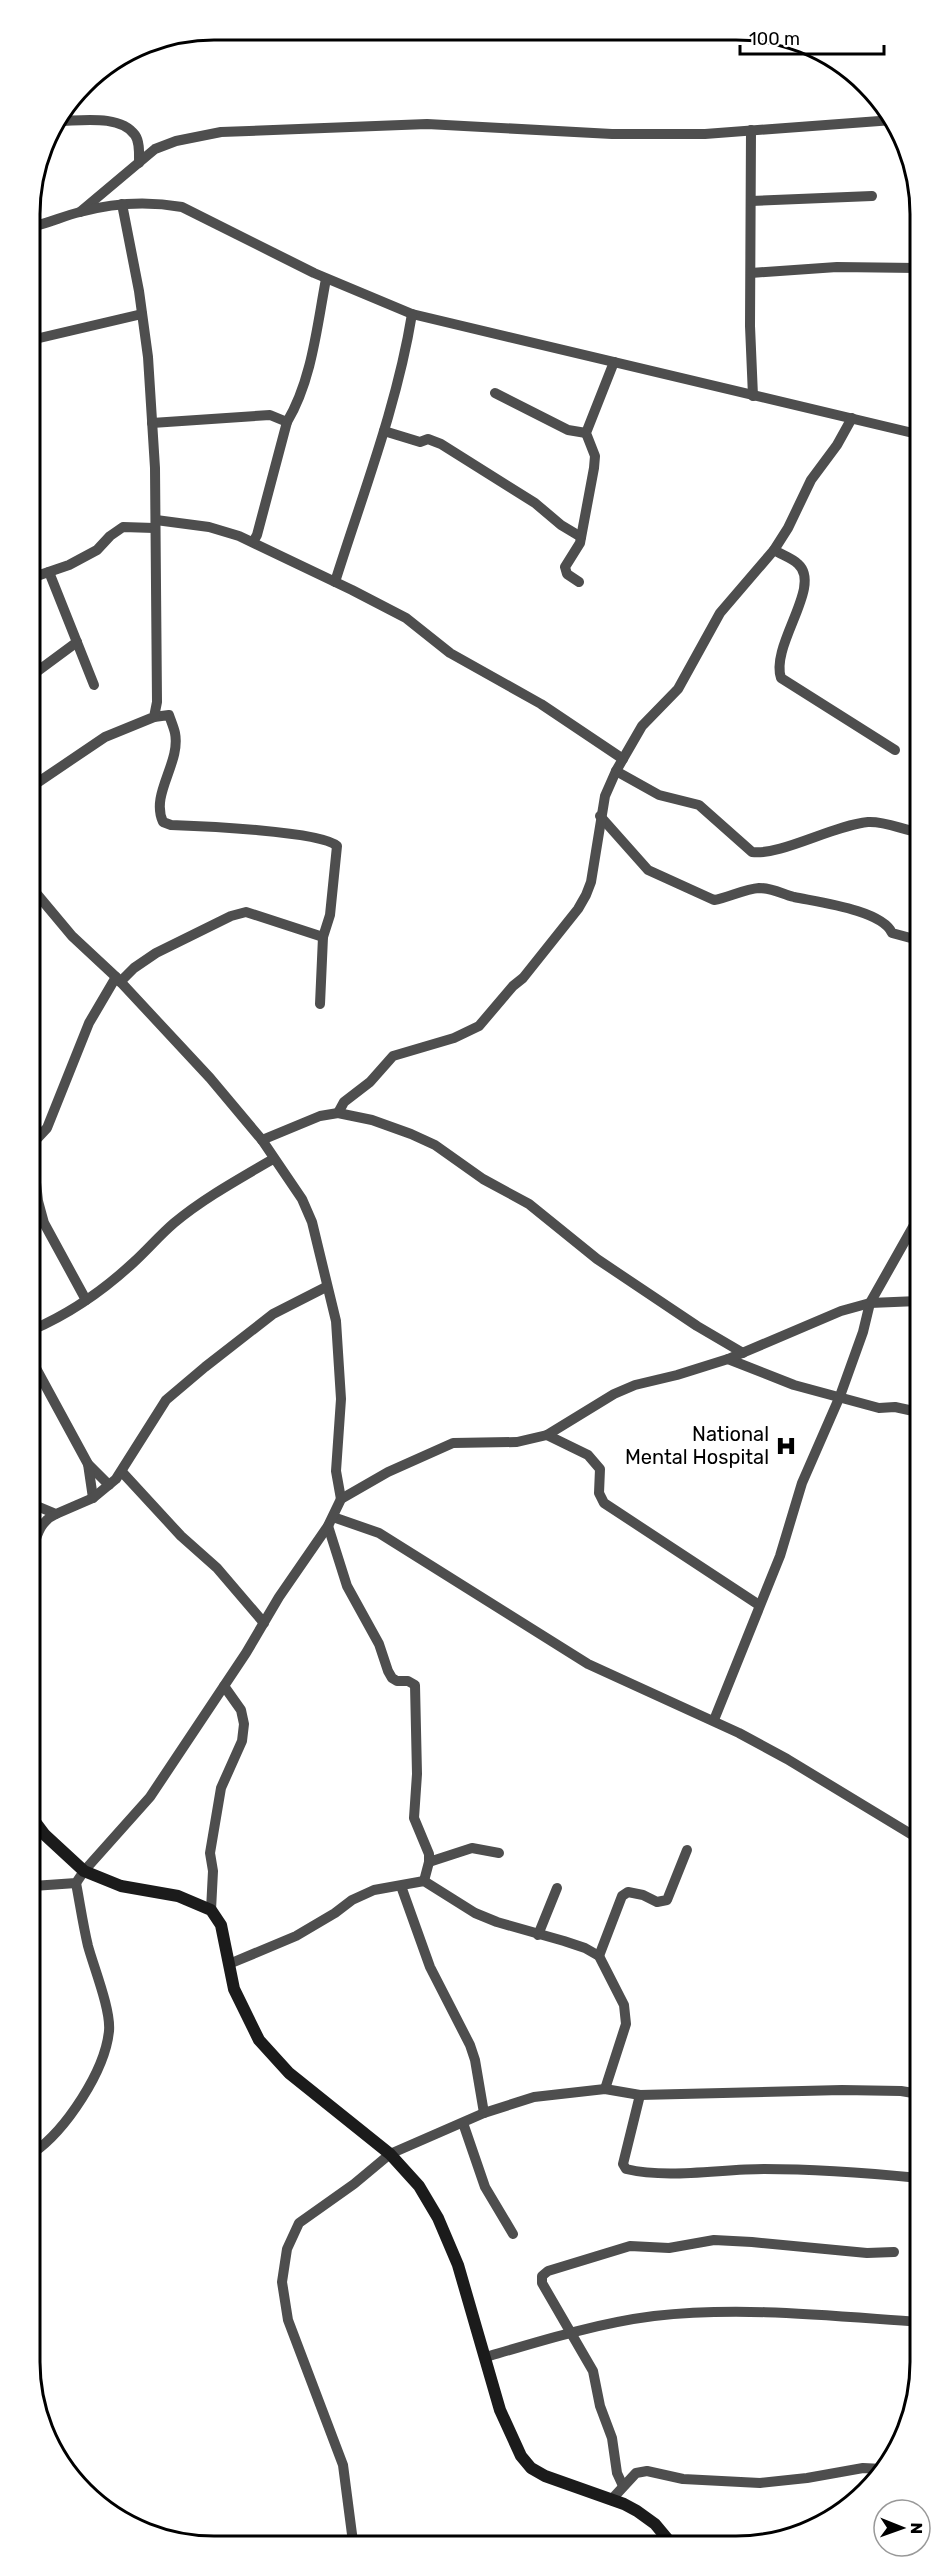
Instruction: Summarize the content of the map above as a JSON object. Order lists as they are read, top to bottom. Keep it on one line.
{"places":{"hospital":["National Mental Hospital"]},"scale_bar":"100 m","north":"right"}
